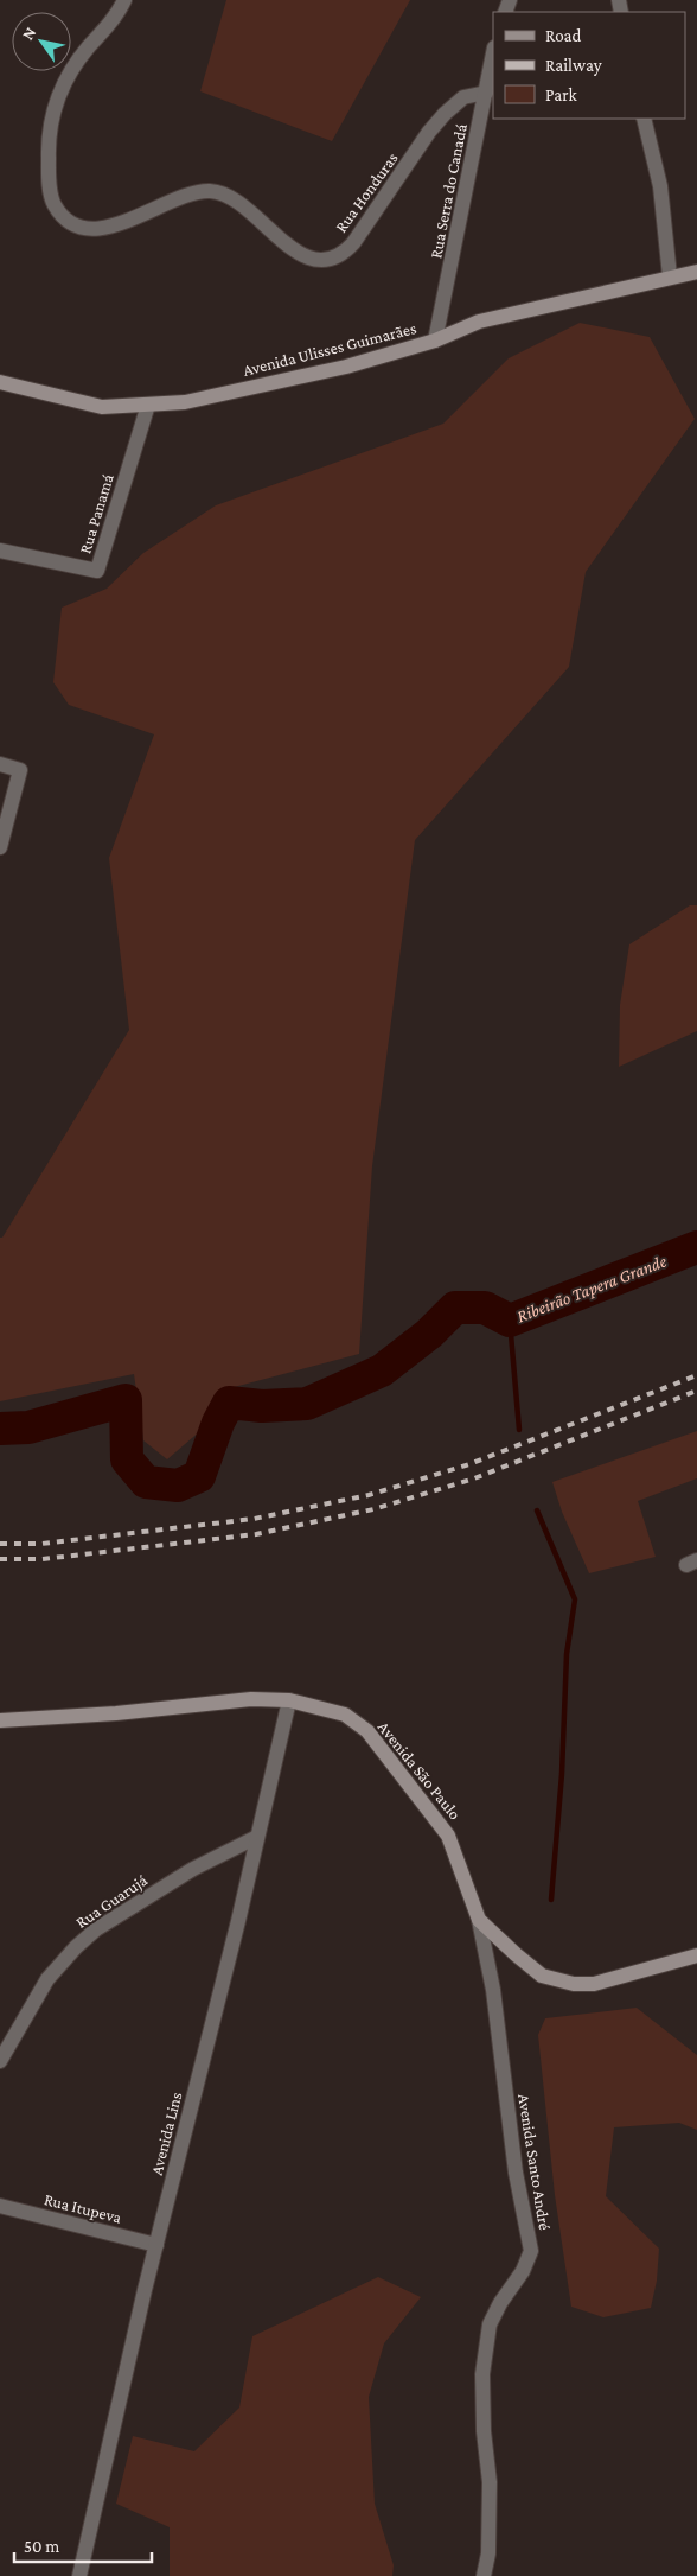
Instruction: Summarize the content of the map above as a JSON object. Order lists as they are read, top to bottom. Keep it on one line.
{"streets":{"main road":["Avenida Ulisses Guimarães","Avenida São Paulo"],"street":["Rua Serra do Canadá","Rua Honduras","Rua Panamá","Rua Guarujá","Avenida Lins","Avenida Santo André","Rua Itupeva"]},"crossings":[["Rua Serra do Canadá","Rua Honduras"],["Rua Serra do Canadá","Avenida Ulisses Guimarães"],["Avenida Ulisses Guimarães","Rua Panamá"],["Avenida São Paulo","Avenida Lins"],["Avenida São Paulo","Avenida Santo André"],["Rua Guarujá","Avenida Lins"],["Avenida Lins","Rua Itupeva"]],"water":["Ribeirão Tapera Grande"],"legend":["Road","Railway","Park"],"scale_bar":"50 m","north":"top left"}
